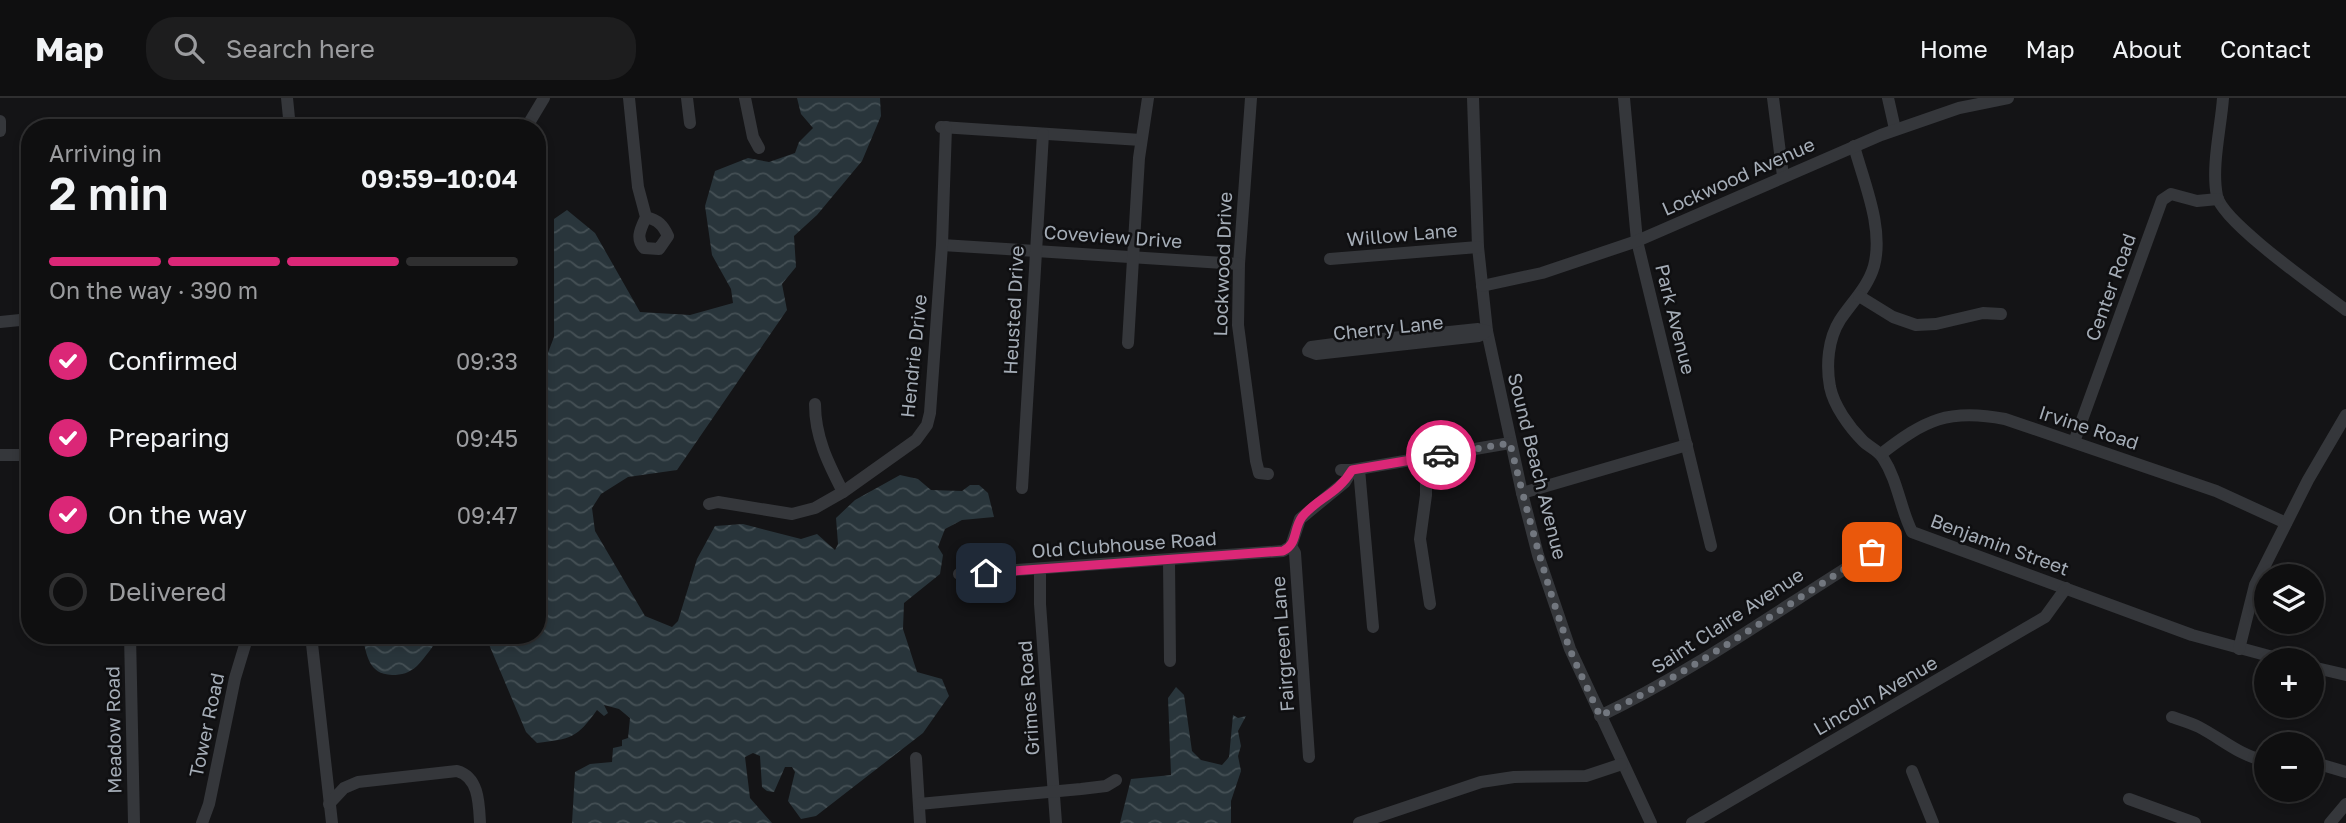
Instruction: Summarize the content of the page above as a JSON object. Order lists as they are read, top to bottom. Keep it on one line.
{"streets":{"street":["Lockwood Avenue","Willow Lane","Coveview Drive","Lockwood Drive","Center Road","Heusted Drive","Park Avenue","Cherry Lane","Hendrie Drive","Irvine Road","Sound Beach Avenue","Old Clubhouse Road","Benjamin Street","Saint Claire Avenue","Fairgreen Lane","Lincoln Avenue","Grimes Road","Tower Road","Meadow Road"]},"crossings":[["Lockwood Avenue","Park Avenue"],["Lockwood Avenue","Sound Beach Avenue"],["Lockwood Avenue","Benjamin Street"],["Willow Lane","Sound Beach Avenue"],["Coveview Drive","Lockwood Drive"],["Coveview Drive","Heusted Drive"],["Coveview Drive","Hendrie Drive"],["Center Road","Irvine Road"],["Heusted Drive","Hendrie Drive"],["Cherry Lane","Sound Beach Avenue"],["Irvine Road","Benjamin Street"],["Sound Beach Avenue","Saint Claire Avenue"],["Old Clubhouse Road","Fairgreen Lane"],["Old Clubhouse Road","Grimes Road"],["Benjamin Street","Lincoln Avenue"]],"page":{"header":"Map","search":"Search here","nav":["Home","Map","About","Contact"],"heading":["2 min","Arriving in","09:59–10:04"],"bar":"On the way · 390 m","list":[["Confirmed","09:33"],["Preparing","09:45"],["On the way","09:47"],"Delivered"],"map_buttons":["+","−"]}}
